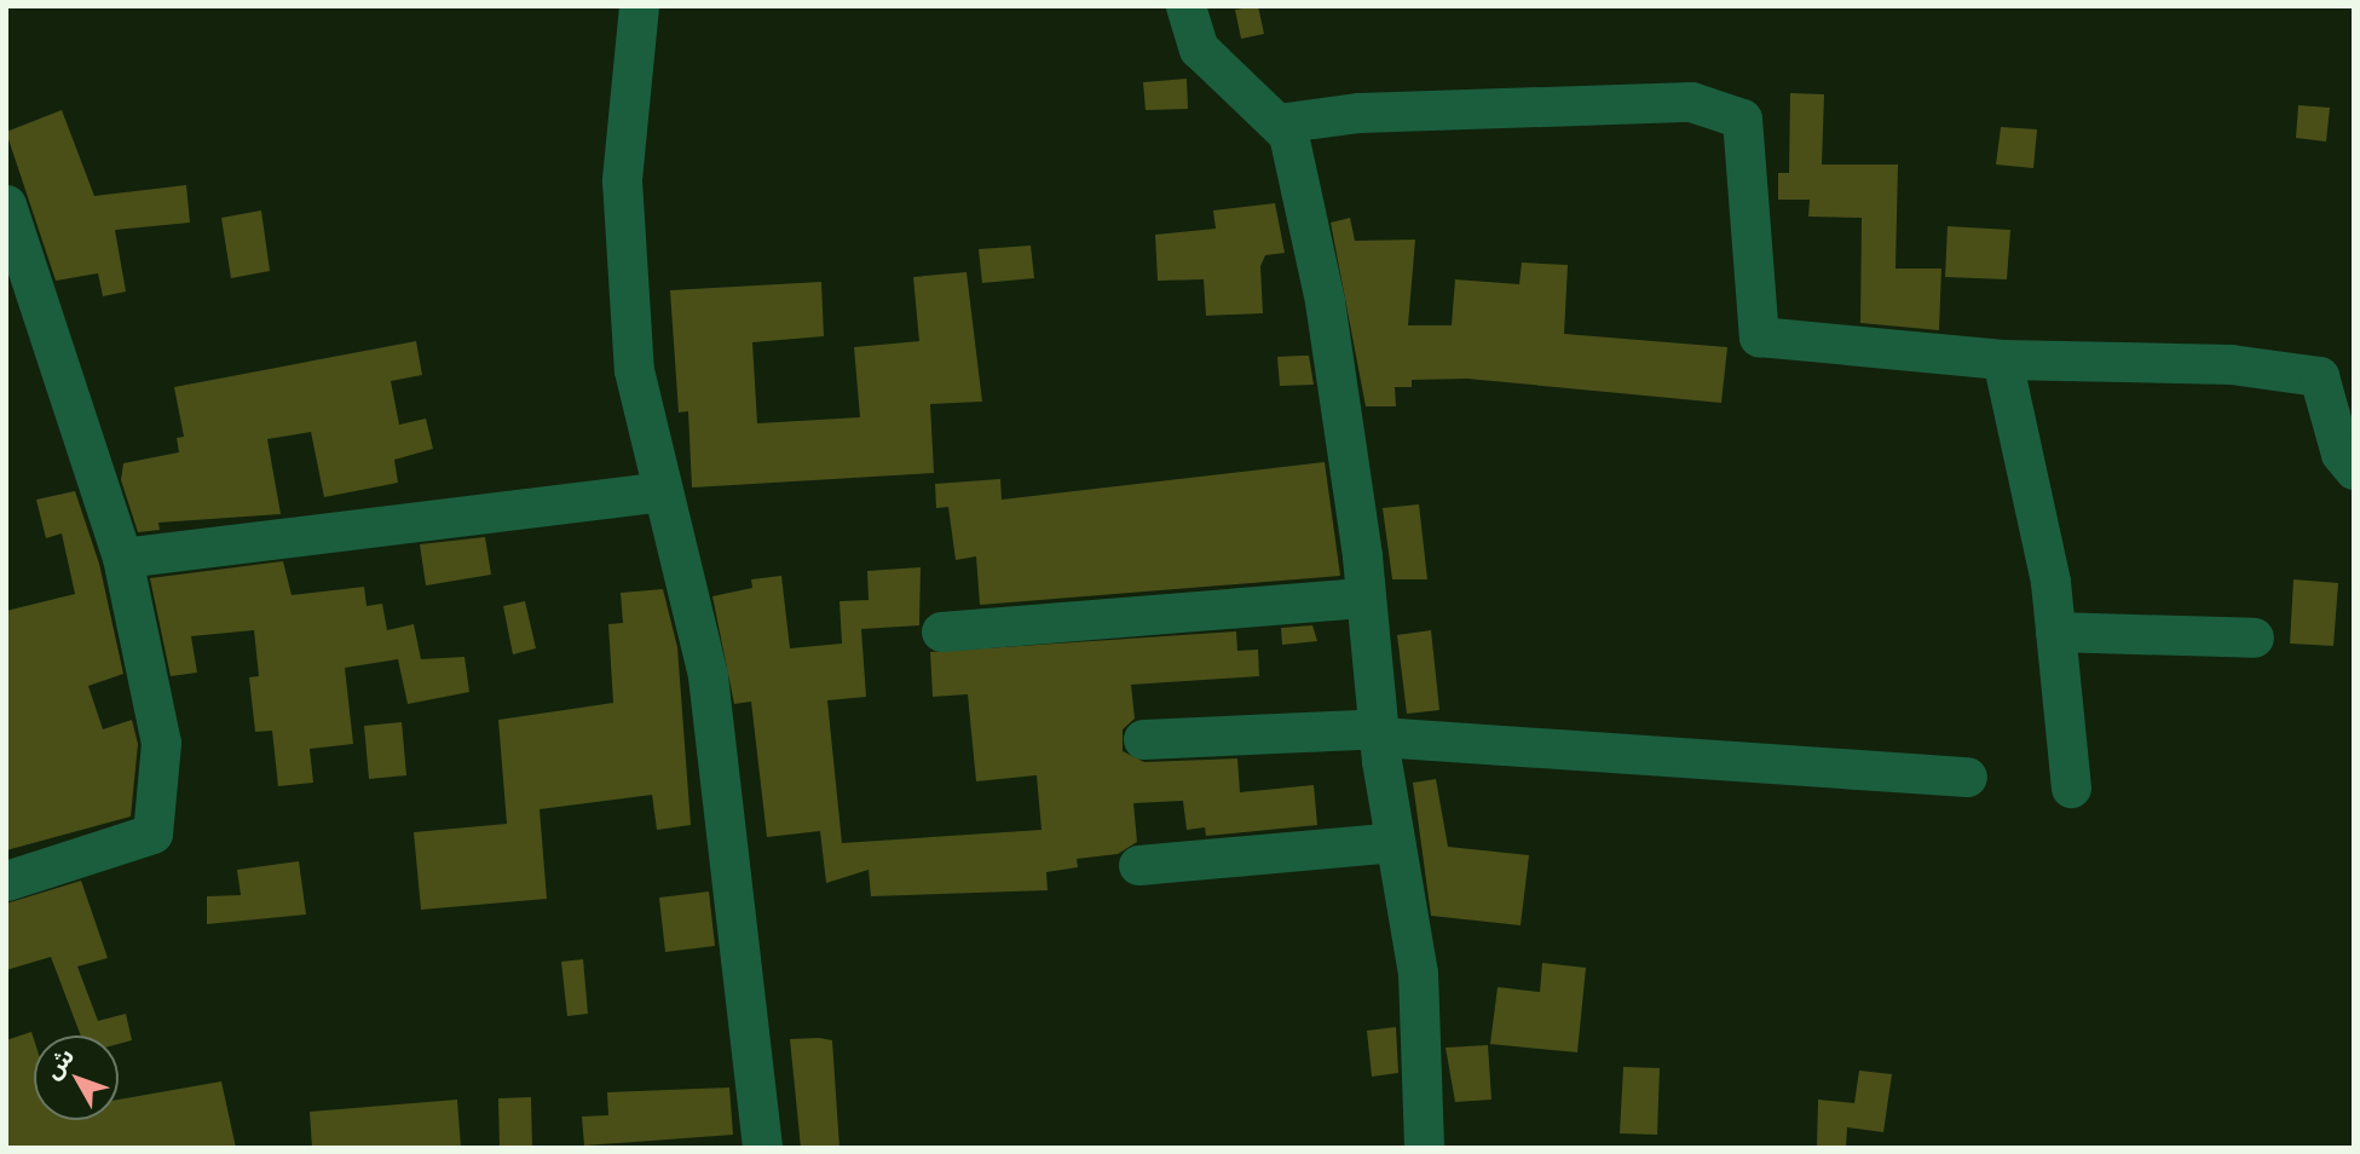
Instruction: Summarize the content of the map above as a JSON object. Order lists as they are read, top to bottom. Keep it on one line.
{"north":"top left"}
